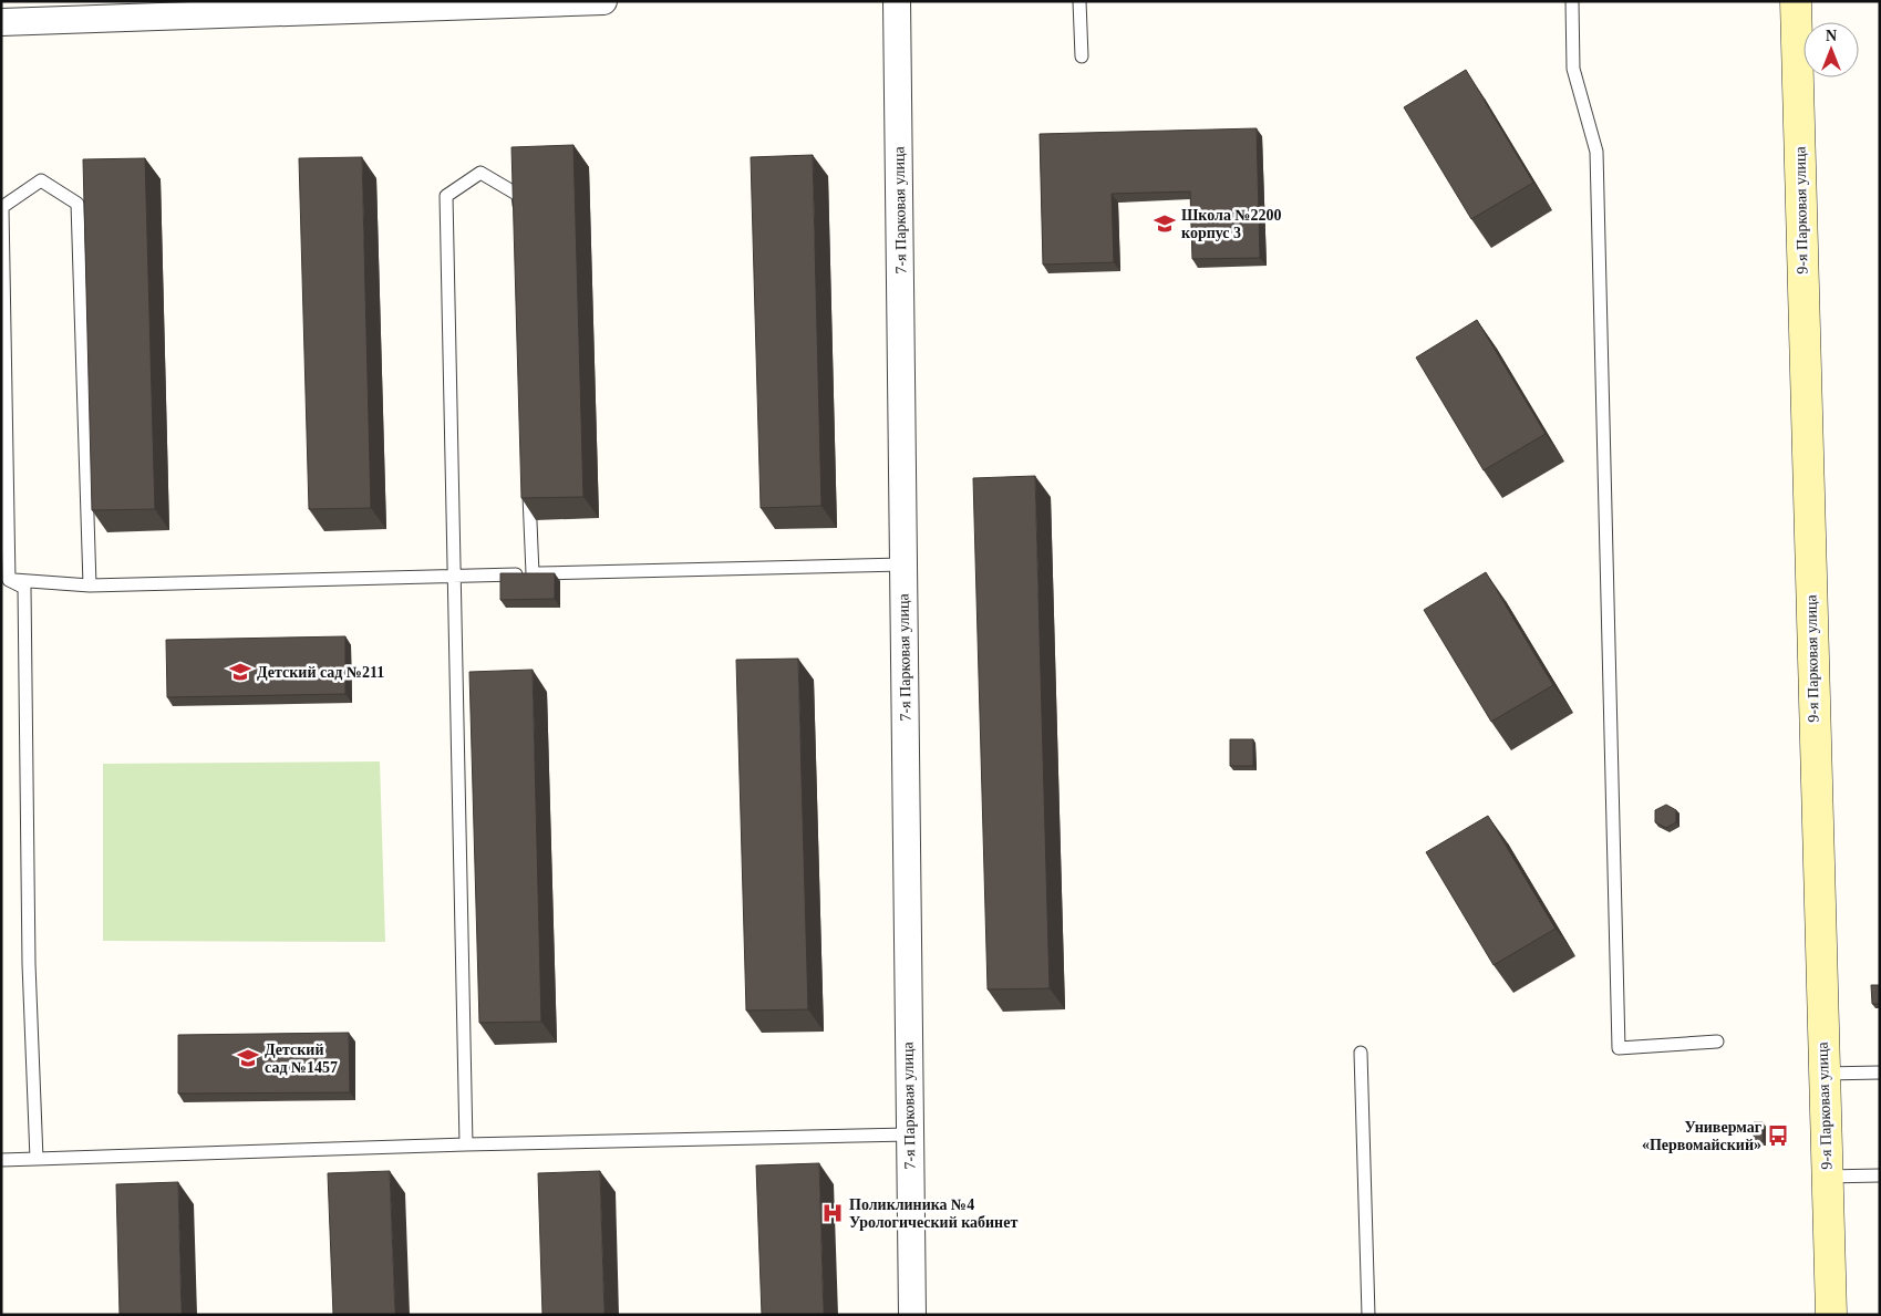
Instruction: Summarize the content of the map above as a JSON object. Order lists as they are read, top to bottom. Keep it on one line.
{"streets":{"main road":["9-я Парковая улица"],"street":["7-я Парковая улица"]},"places":{"school or university":["Школа №2200 корпус 3","Детский сад №211","Детский сад №1457"],"bus stop":["Универмаг «Первомайский»"],"hospital":["Поликлиника №4 Урологический кабинет"]},"north":"top"}
